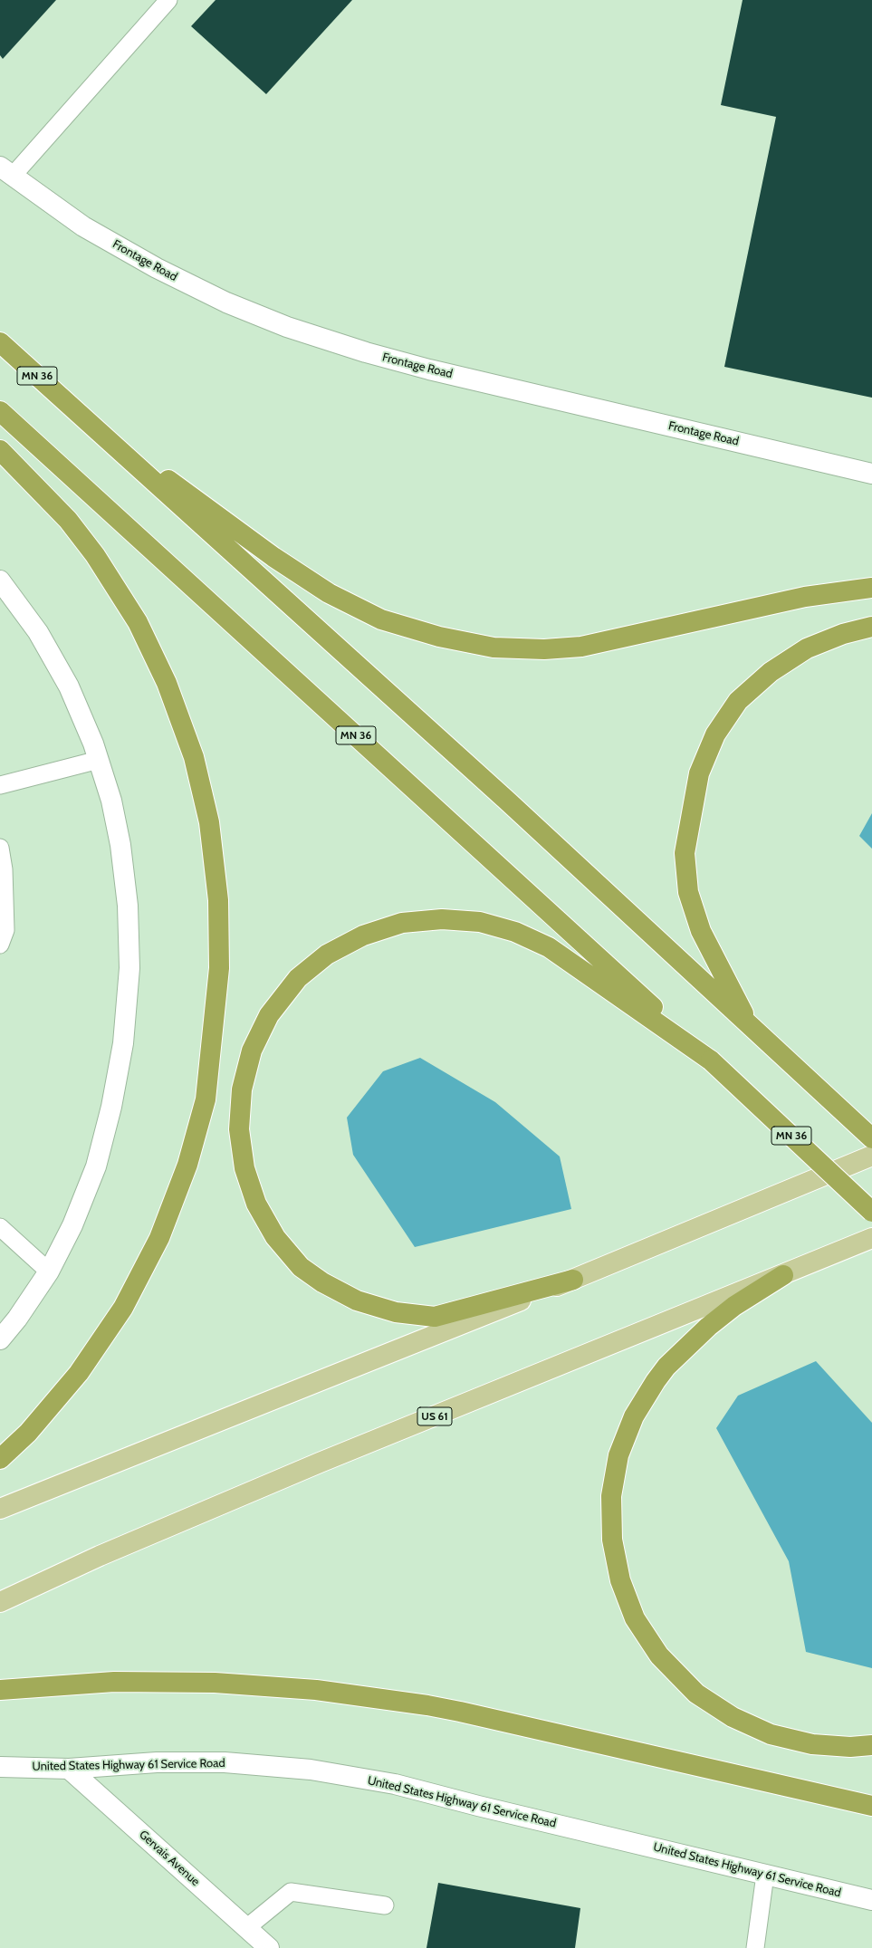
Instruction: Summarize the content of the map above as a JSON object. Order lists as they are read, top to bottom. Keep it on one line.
{"streets":{"highway":["MN 36"],"main road":["US 61"],"street":["Frontage Road","United States Highway 61 Service Road","Gervais Avenue"]},"crossings":[["United States Highway 61 Service Road","Gervais Avenue"]]}
